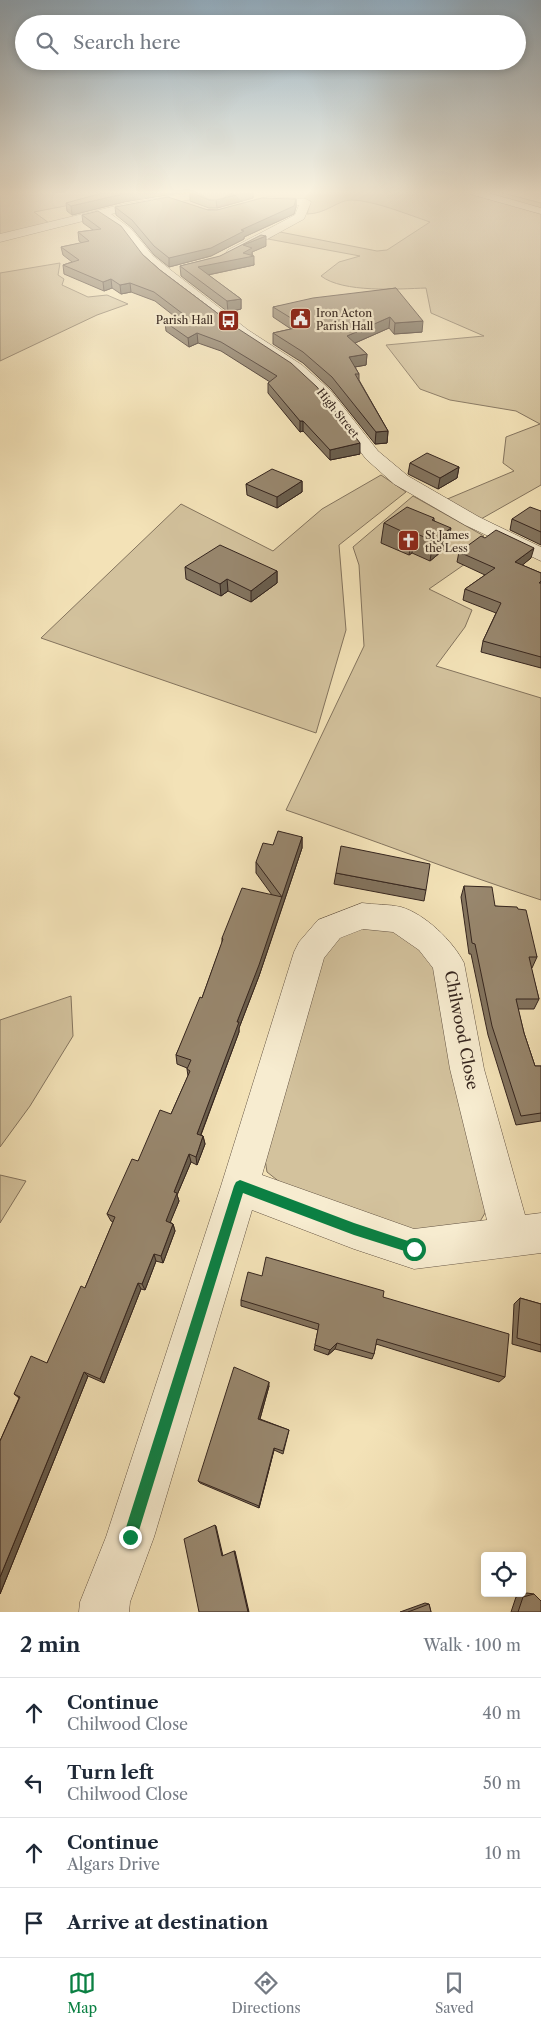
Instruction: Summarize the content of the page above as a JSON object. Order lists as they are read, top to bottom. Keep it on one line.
{"streets":{"street":["High Street","Chilwood Close"]},"places":{"public building":["Iron Acton Parish Hall"],"bus stop":["Parish Hall"],"church":["St James the Less"]},"page":{"search":"Search here","heading":["2 min","Walk · 100 m"],"list":[["Continue","Chilwood Close","40 m"],["Turn left","Chilwood Close","50 m"],["Continue","Algars Drive","10 m"],"Arrive at destination"],"nav":["Map","Directions","Saved"]}}
